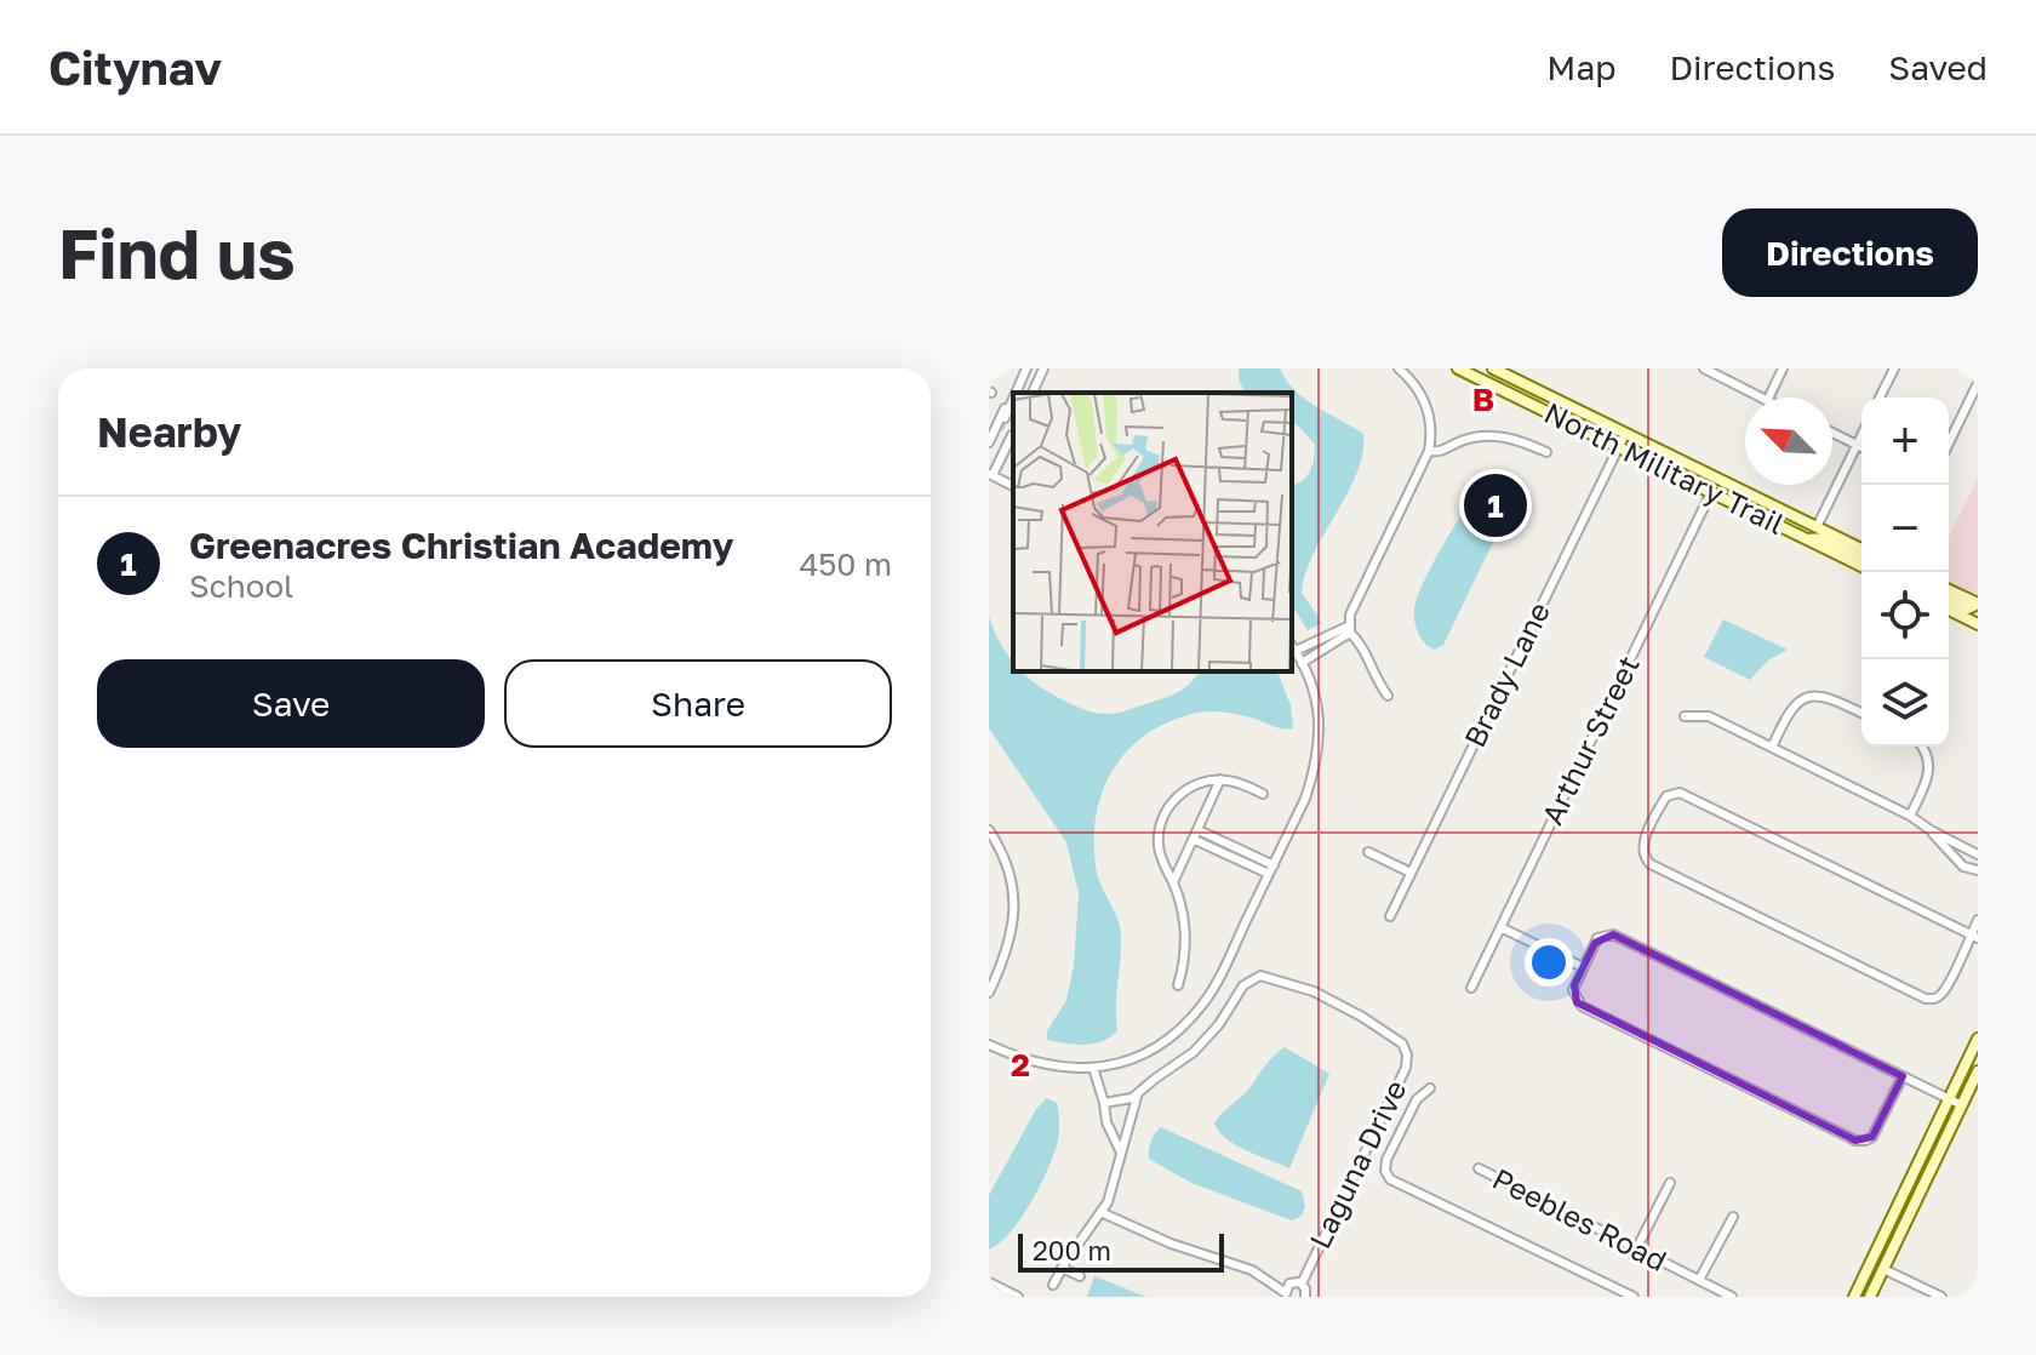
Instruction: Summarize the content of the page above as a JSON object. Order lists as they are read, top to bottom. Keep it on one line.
{"streets":{"main road":["North Military Trail"],"street":["Brady Lane","Arthur Street","Laguna Drive","Peebles Road"]},"crossings":[["North Military Trail","Brady Lane"],["North Military Trail","Arthur Street"]],"scale_bar":"200 m","north":"top left","page":{"header":"Citynav","nav":["Map","Directions","Saved"],"buttons":["Directions",["Save","Share"]],"title":"Find us","heading":"Nearby","map_buttons":["+","−"],"pins":"1","list":[{"mark":"1","name":"Greenacres Christian Academy","note":"School","value":"450 m"}],"scale":"200 m"},"grid":{"columns":["B"],"rows":["2"]}}
